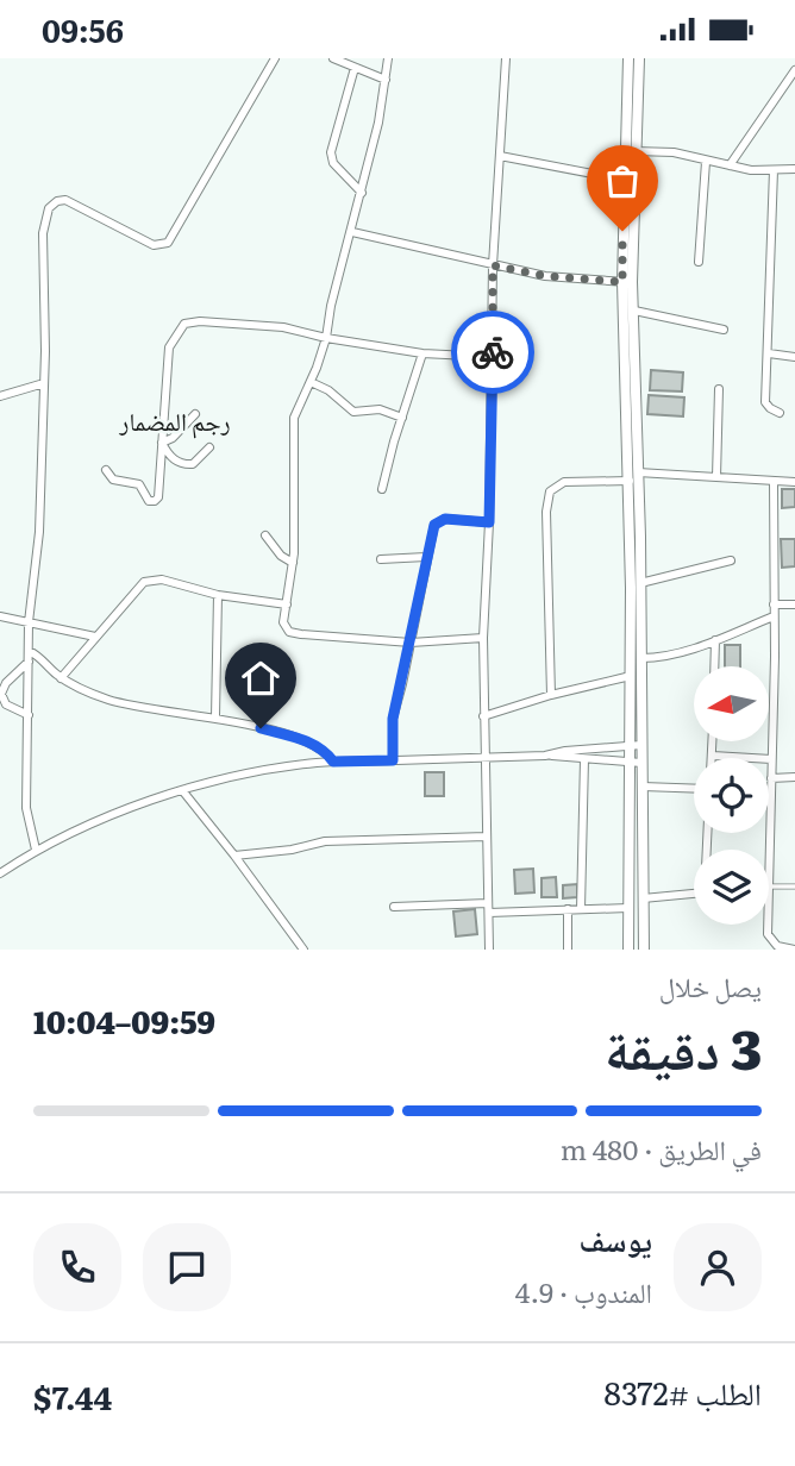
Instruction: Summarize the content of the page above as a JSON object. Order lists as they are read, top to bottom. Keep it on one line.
{"districts":["رجم المضمار"],"north":"left","page":{"status":"09:56","heading":["3 دقيقة","يصل خلال","09:59–10:04"],"panel":["يوسف","المندوب · 4.9","الطلب #8372","$7.44"],"bar":"في الطريق · 480 m"}}
